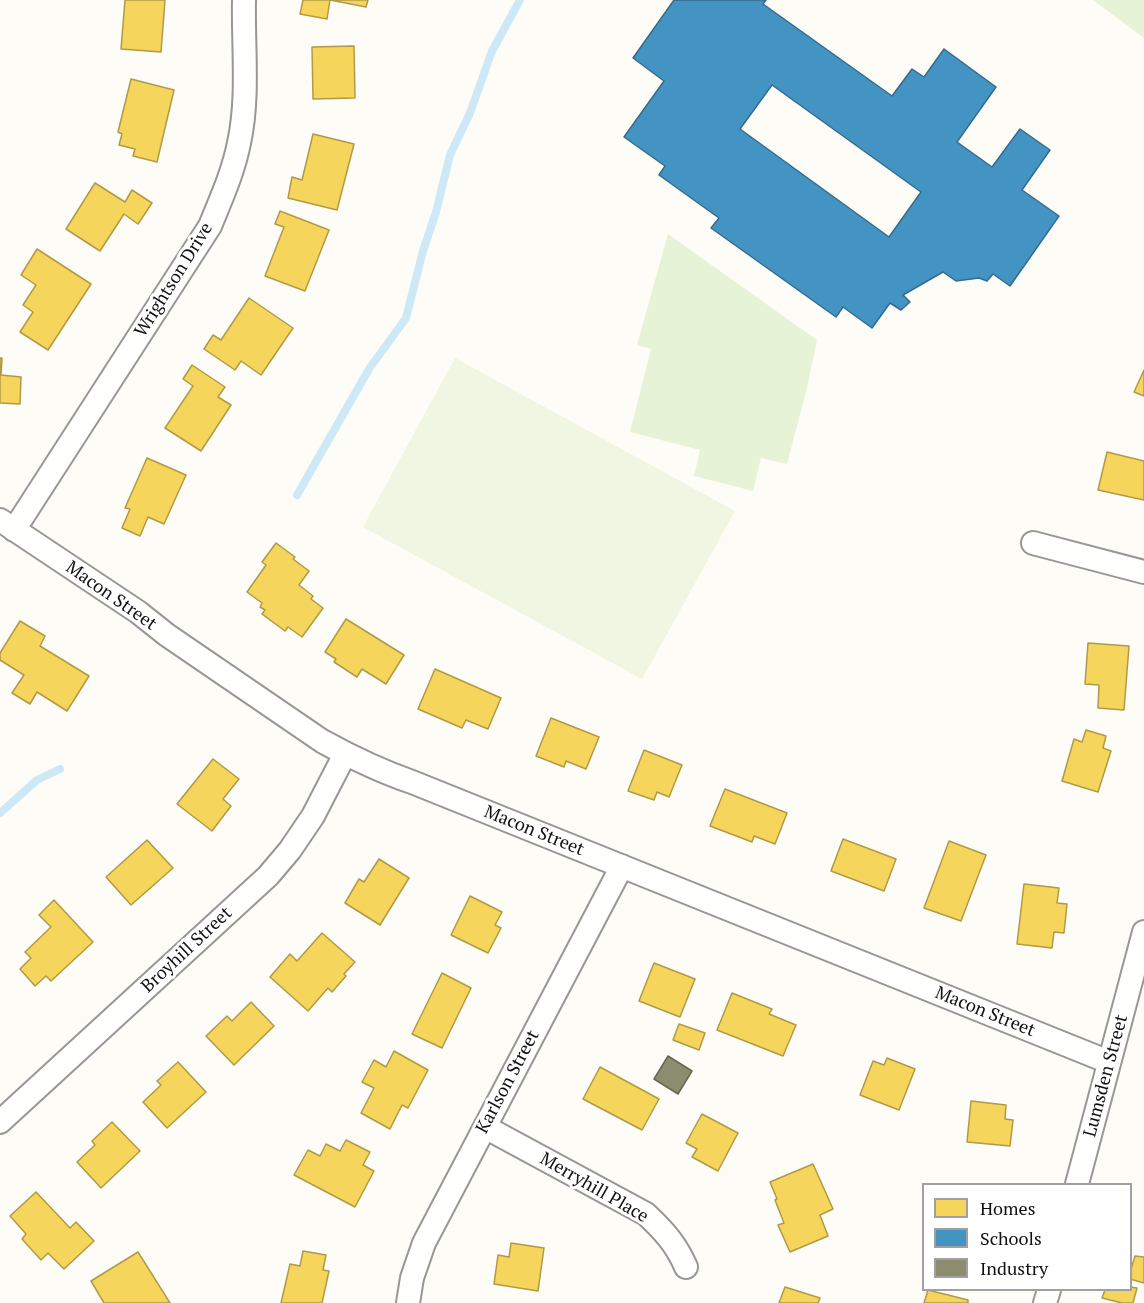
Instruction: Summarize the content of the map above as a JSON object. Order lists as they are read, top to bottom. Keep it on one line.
{"streets":{"street":["Wrightson Drive","Macon Street","Broyhill Street","Lumsden Street","Karlson Street","Merryhill Place"]},"crossings":[["Wrightson Drive","Macon Street"],["Macon Street","Broyhill Street"],["Macon Street","Lumsden Street"],["Macon Street","Karlson Street"],["Karlson Street","Merryhill Place"]],"legend":["Homes","Schools","Industry"]}
